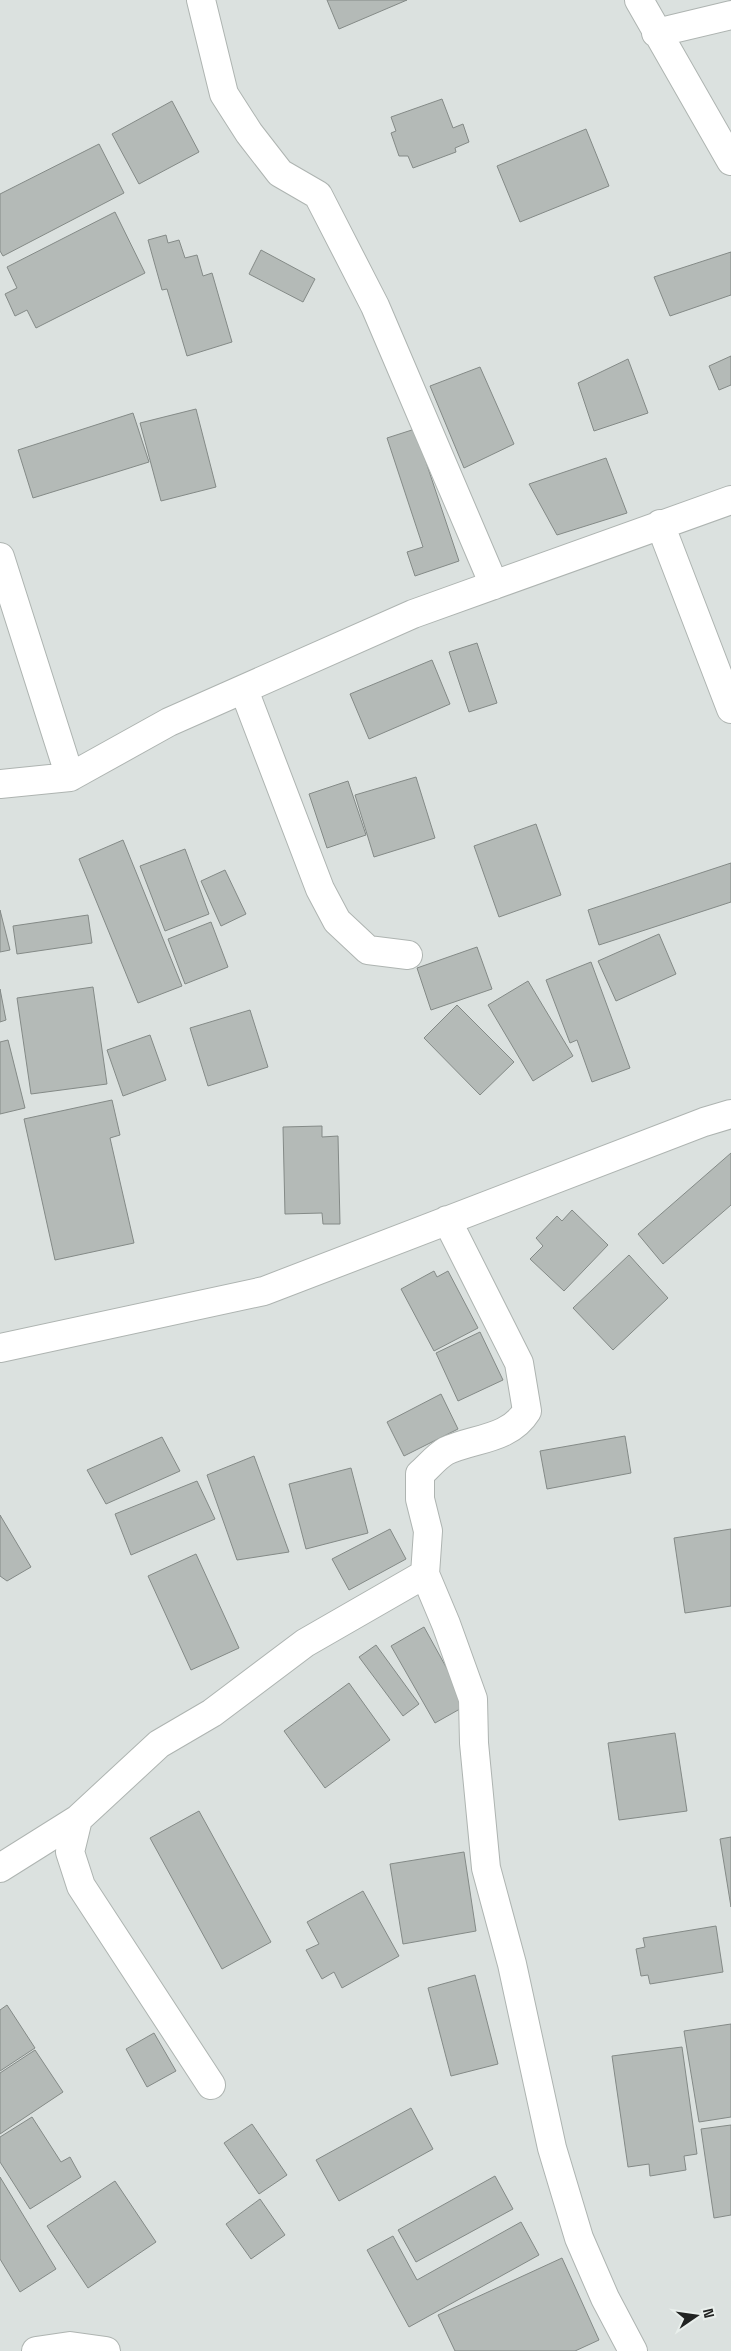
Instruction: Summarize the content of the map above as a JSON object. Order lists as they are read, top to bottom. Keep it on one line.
{"north":"right"}
